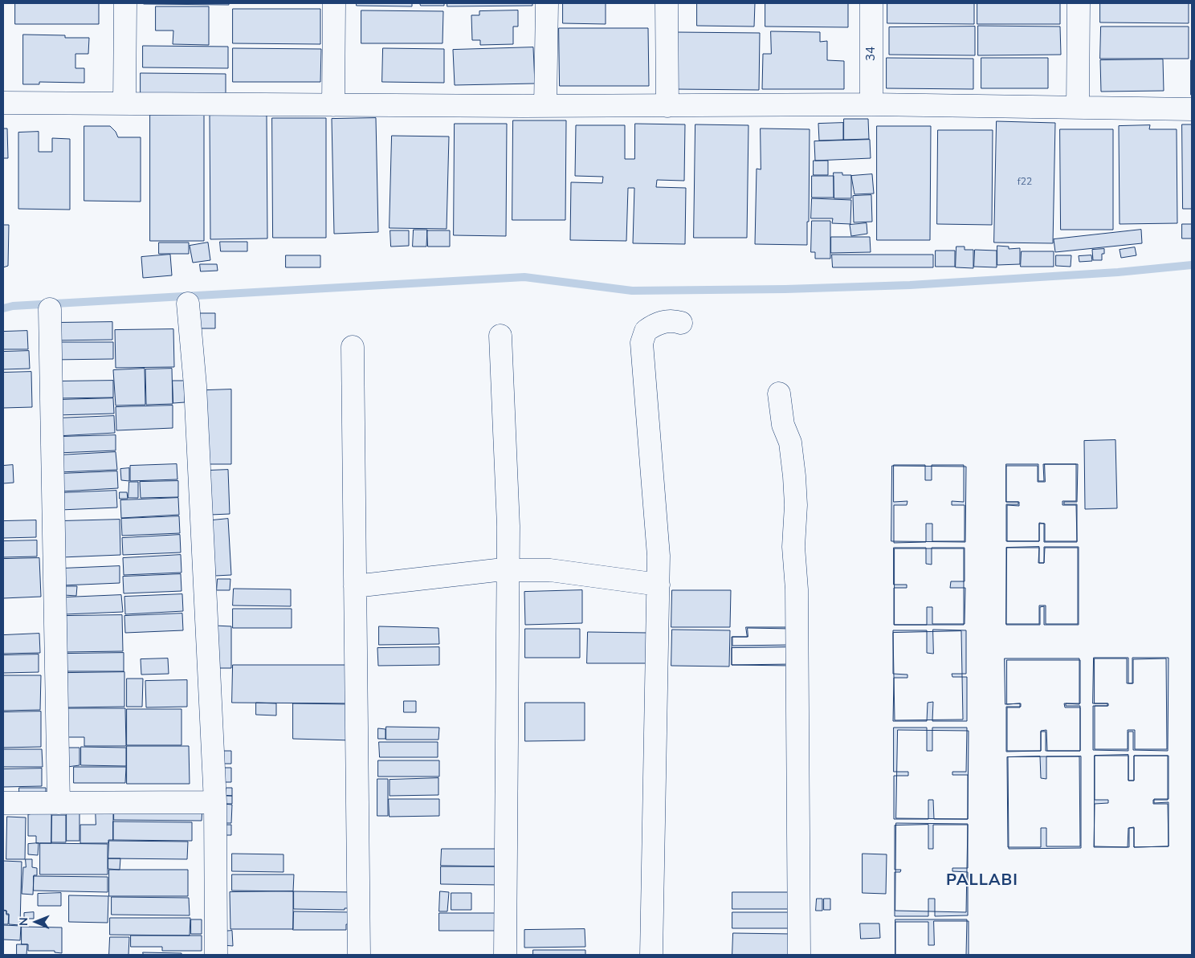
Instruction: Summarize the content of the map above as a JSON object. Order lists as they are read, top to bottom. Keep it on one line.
{"streets":{"street":["34"]},"districts":["PALLABI"],"house_numbers":["f22"],"north":"left"}
